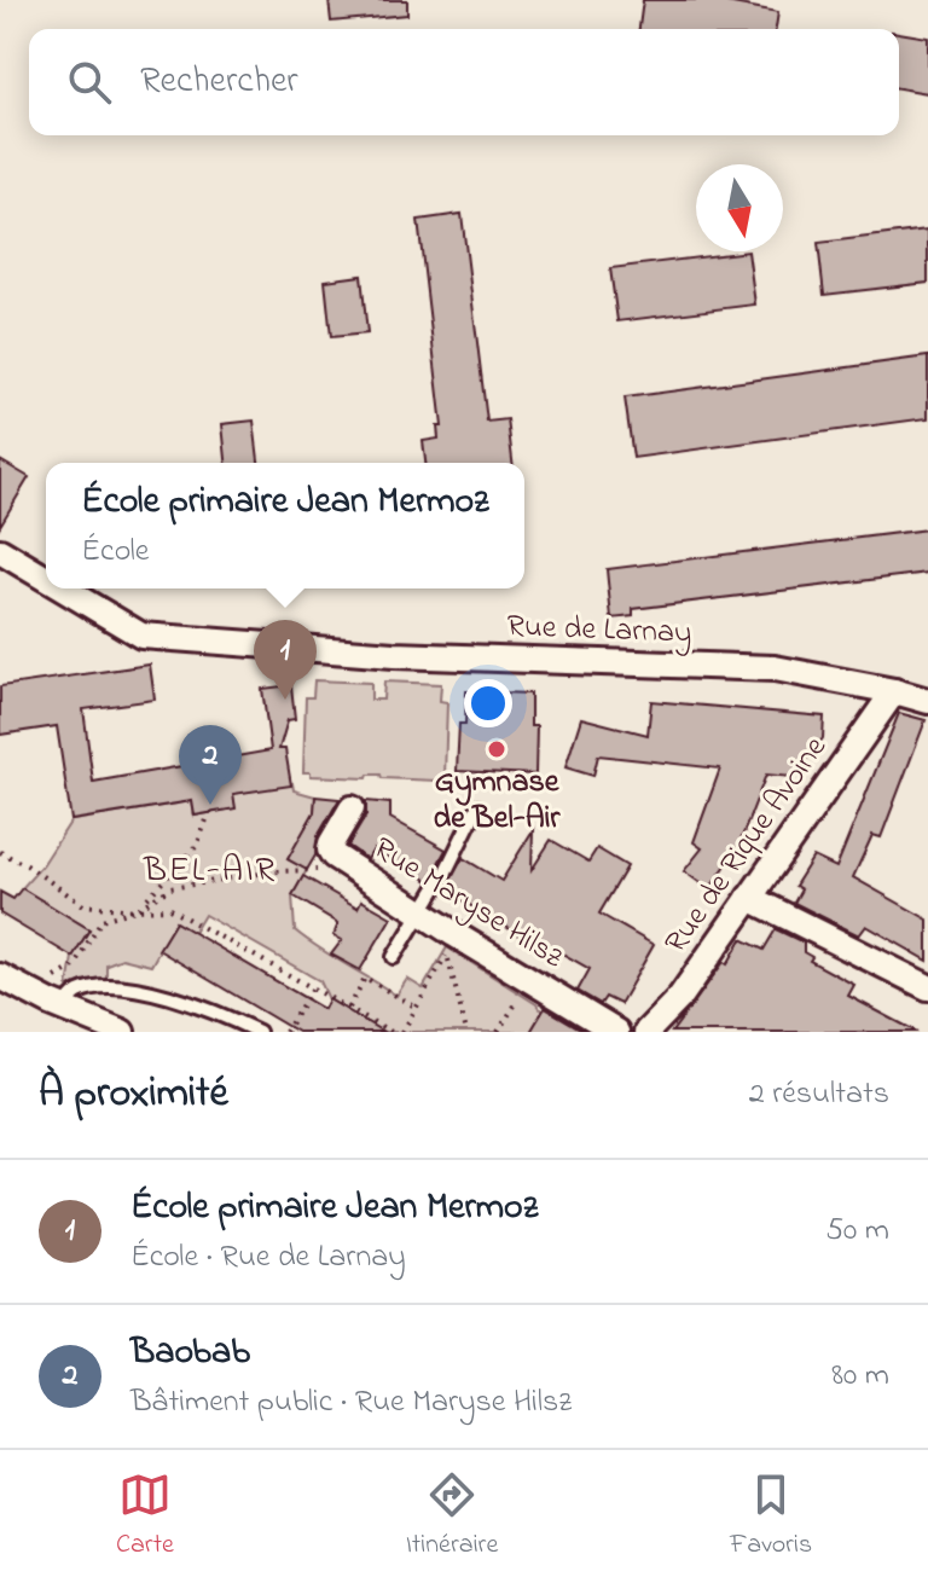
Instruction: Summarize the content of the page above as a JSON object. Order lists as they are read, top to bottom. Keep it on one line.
{"streets":{"street":["Rue de Larnay","Rue de Rique Avoine","Rue Maryse Hilsz"]},"crossings":[["Rue de Larnay","Rue de Rique Avoine"]],"districts":["BEL-AIR"],"places":["Gymnase de Bel-Air"],"north":"bottom","page":{"search":"Rechercher","popup":["École primaire Jean Mermoz","École"],"pins":["1","2"],"heading":["À proximité","2 résultats"],"list":[{"mark":"1","name":"École primaire Jean Mermoz","note":"École · Rue de Larnay","value":"50 m"},{"mark":"2","name":"Baobab","note":"Bâtiment public · Rue Maryse Hilsz","value":"80 m"}],"nav":["Carte","Itinéraire","Favoris"]}}
